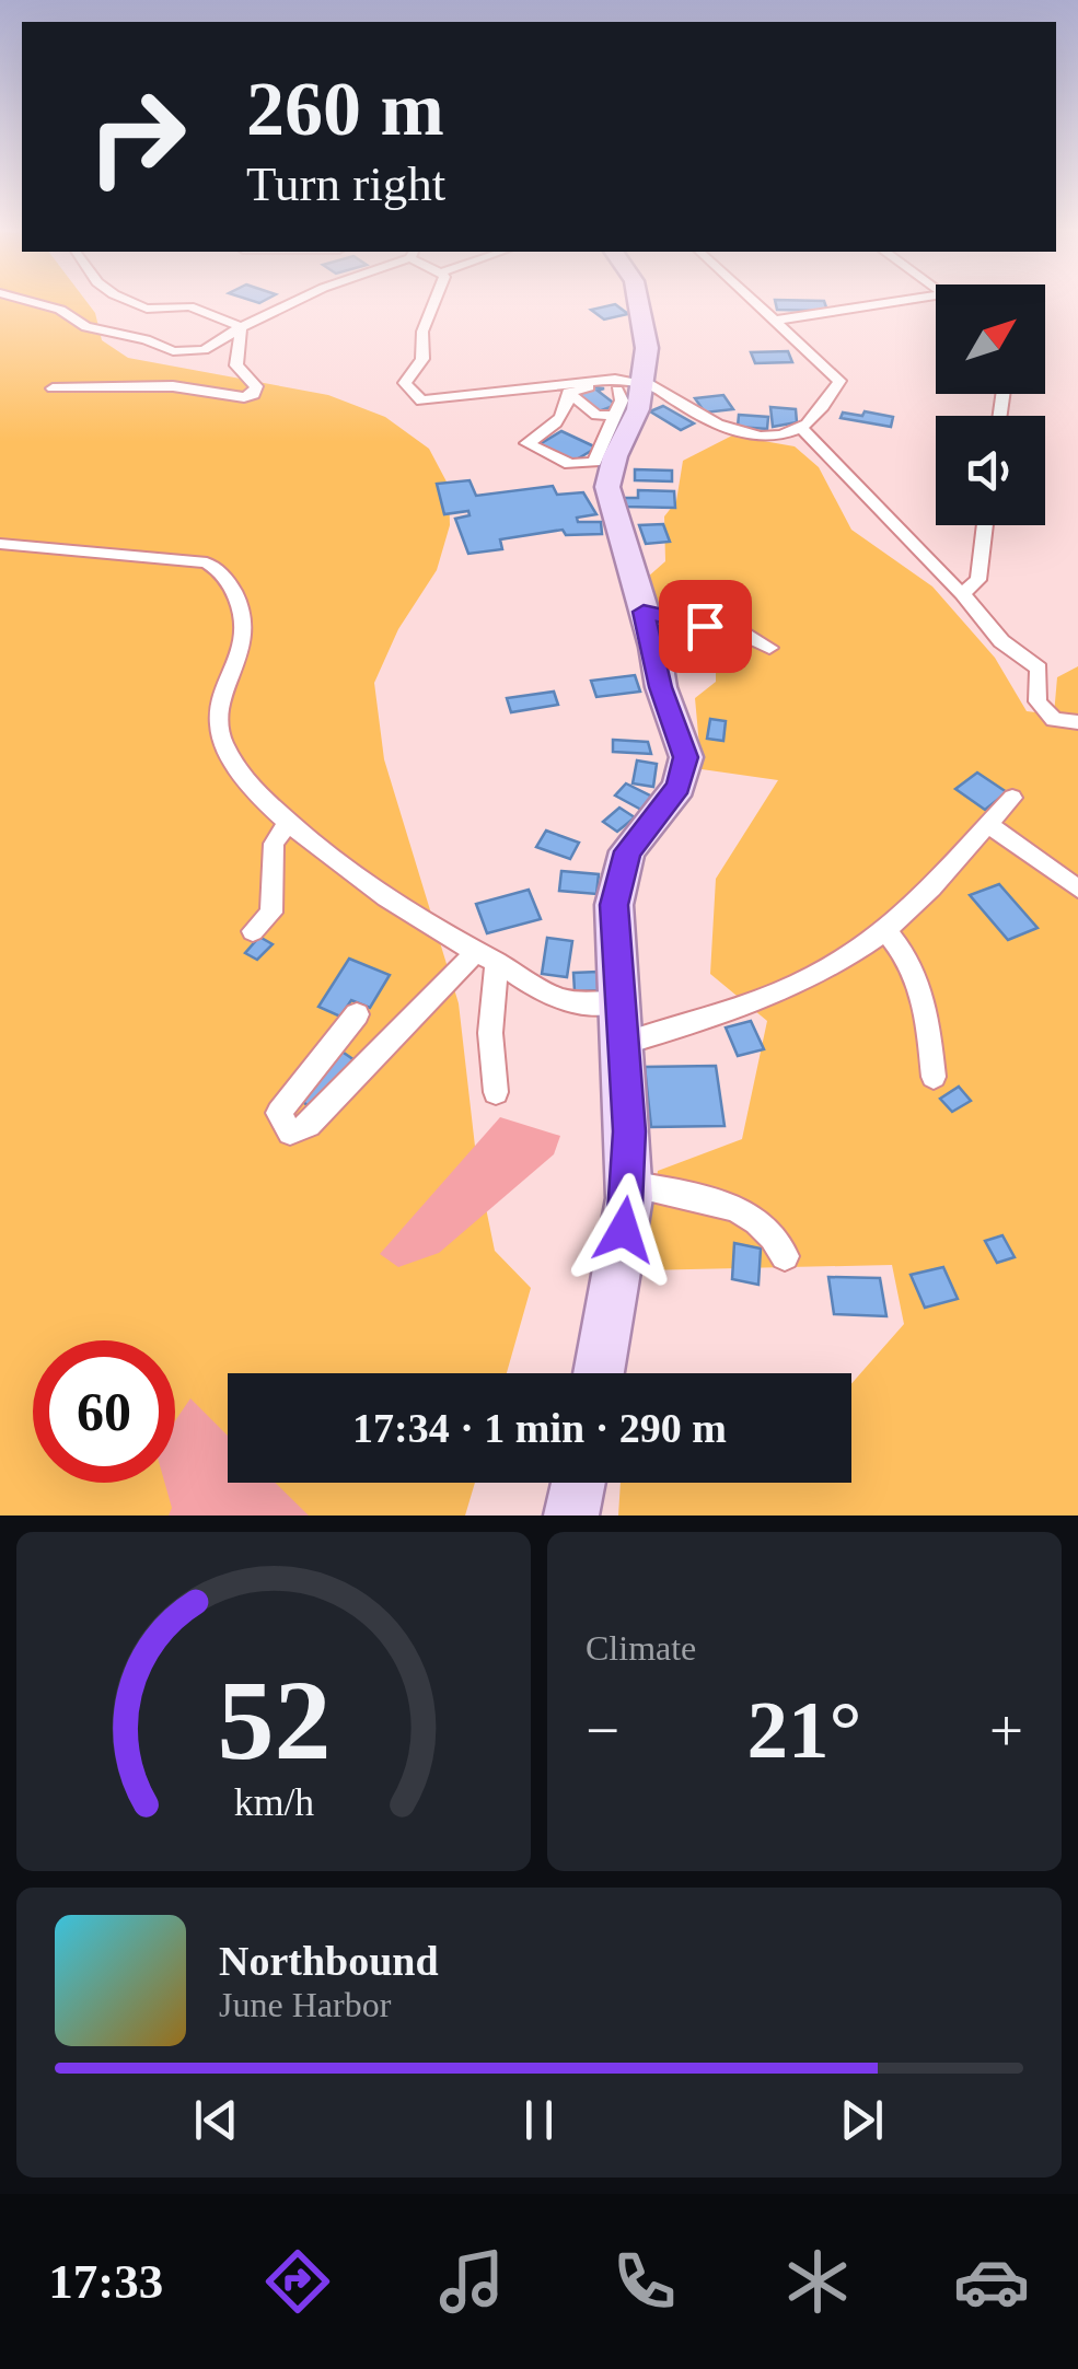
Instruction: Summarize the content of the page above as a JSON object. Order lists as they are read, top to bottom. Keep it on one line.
{"north":"top right","page":{"turn":["260 m","Turn right"],"limit":"60","trip":"17:34 · 1 min · 290 m","tile":"Climate","heat":["−","21°","+"],"song":["Northbound","June Harbor"],"tabs":"17:33","gauge":["52","km/h"]}}
